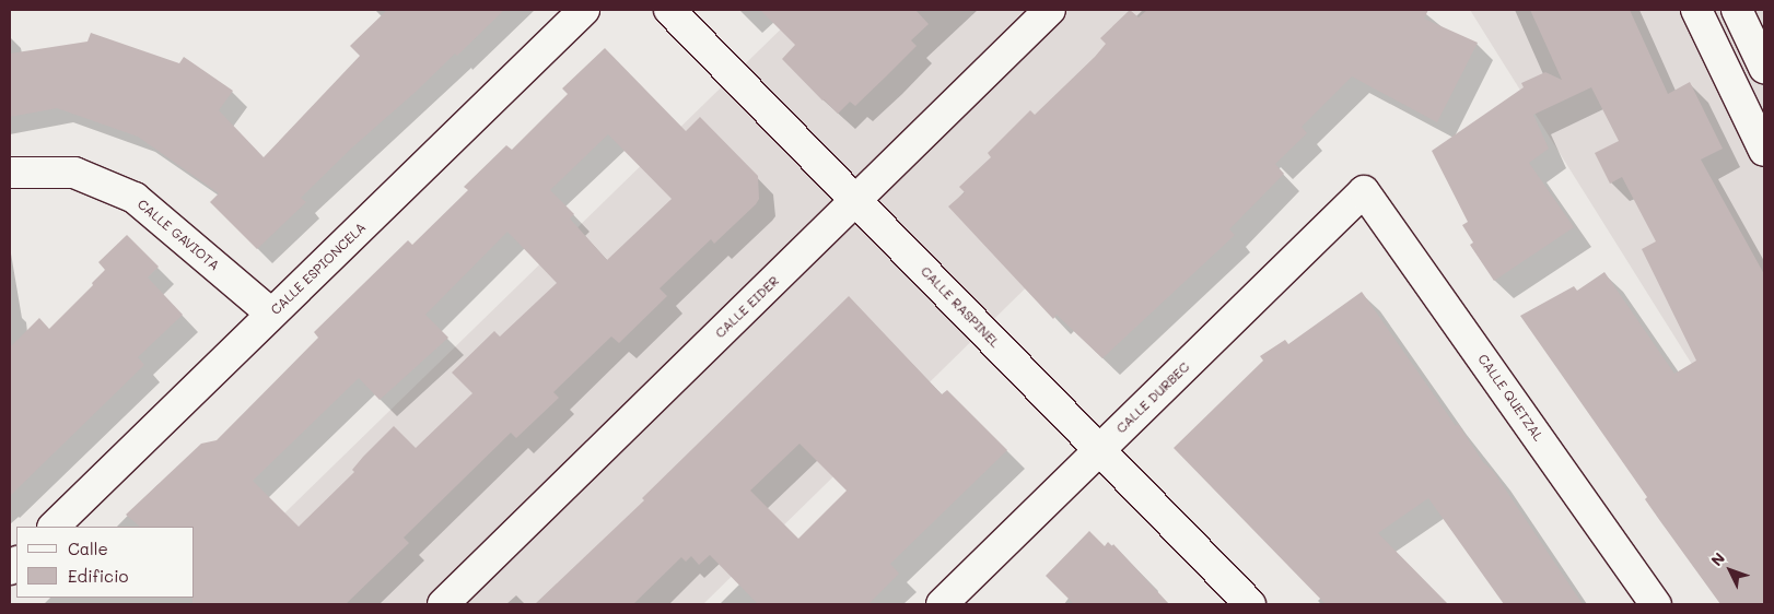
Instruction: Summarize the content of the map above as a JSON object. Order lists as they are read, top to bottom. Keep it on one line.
{"streets":{"street":["CALLE GAVIOTA","CALLE ESPIONCELA","CALLE EIDER","CALLE RASPINEL","CALLE DURBEC","CALLE QUETZAL"]},"crossings":[["CALLE GAVIOTA","CALLE ESPIONCELA"],["CALLE EIDER","CALLE RASPINEL"],["CALLE RASPINEL","CALLE DURBEC"],["CALLE DURBEC","CALLE QUETZAL"]],"legend":["Calle","Edificio"],"north":"top left"}
